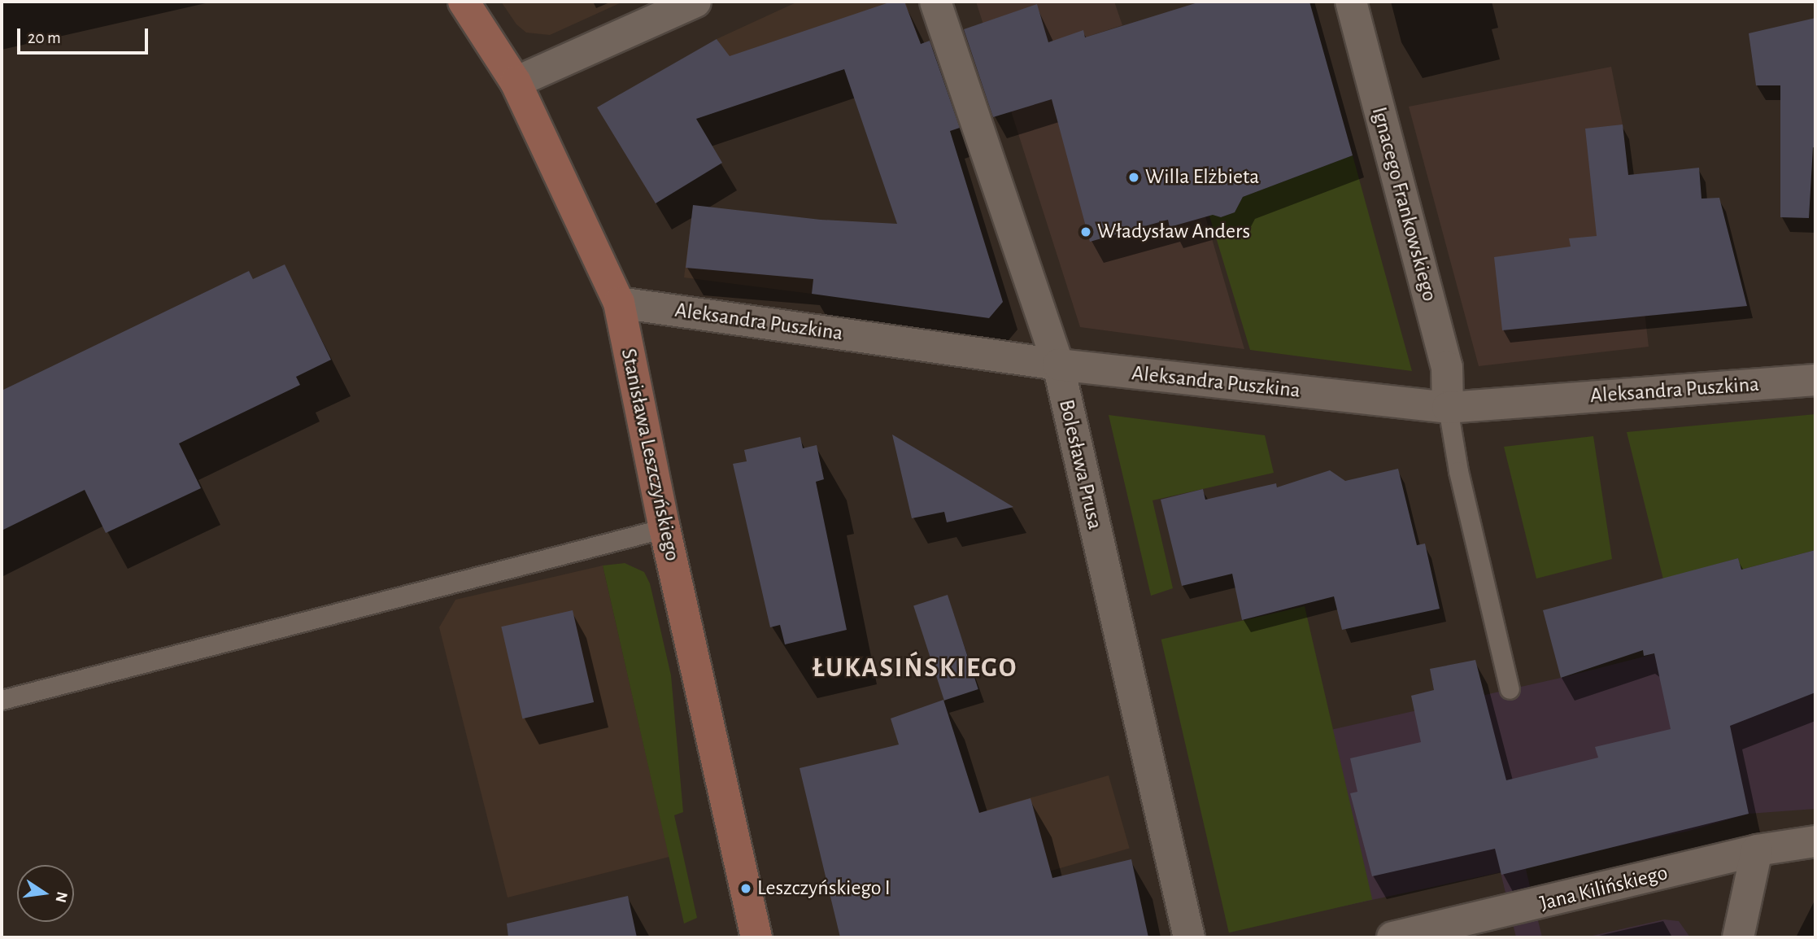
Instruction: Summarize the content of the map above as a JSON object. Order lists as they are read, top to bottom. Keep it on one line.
{"streets":{"street":["Ignacego Frankowskiego","Aleksandra Puszkina","Stanisława Leszczyńskiego","Bolesława Prusa","Jana Kilińskiego"]},"crossings":[["Ignacego Frankowskiego","Aleksandra Puszkina"],["Aleksandra Puszkina","Stanisława Leszczyńskiego"],["Aleksandra Puszkina","Bolesława Prusa"]],"districts":["ŁUKASIŃSKIEGO"],"places":["Willa Elżbieta","Władysław Anders","Leszczyńskiego I"],"scale_bar":"20 m","north":"right"}
